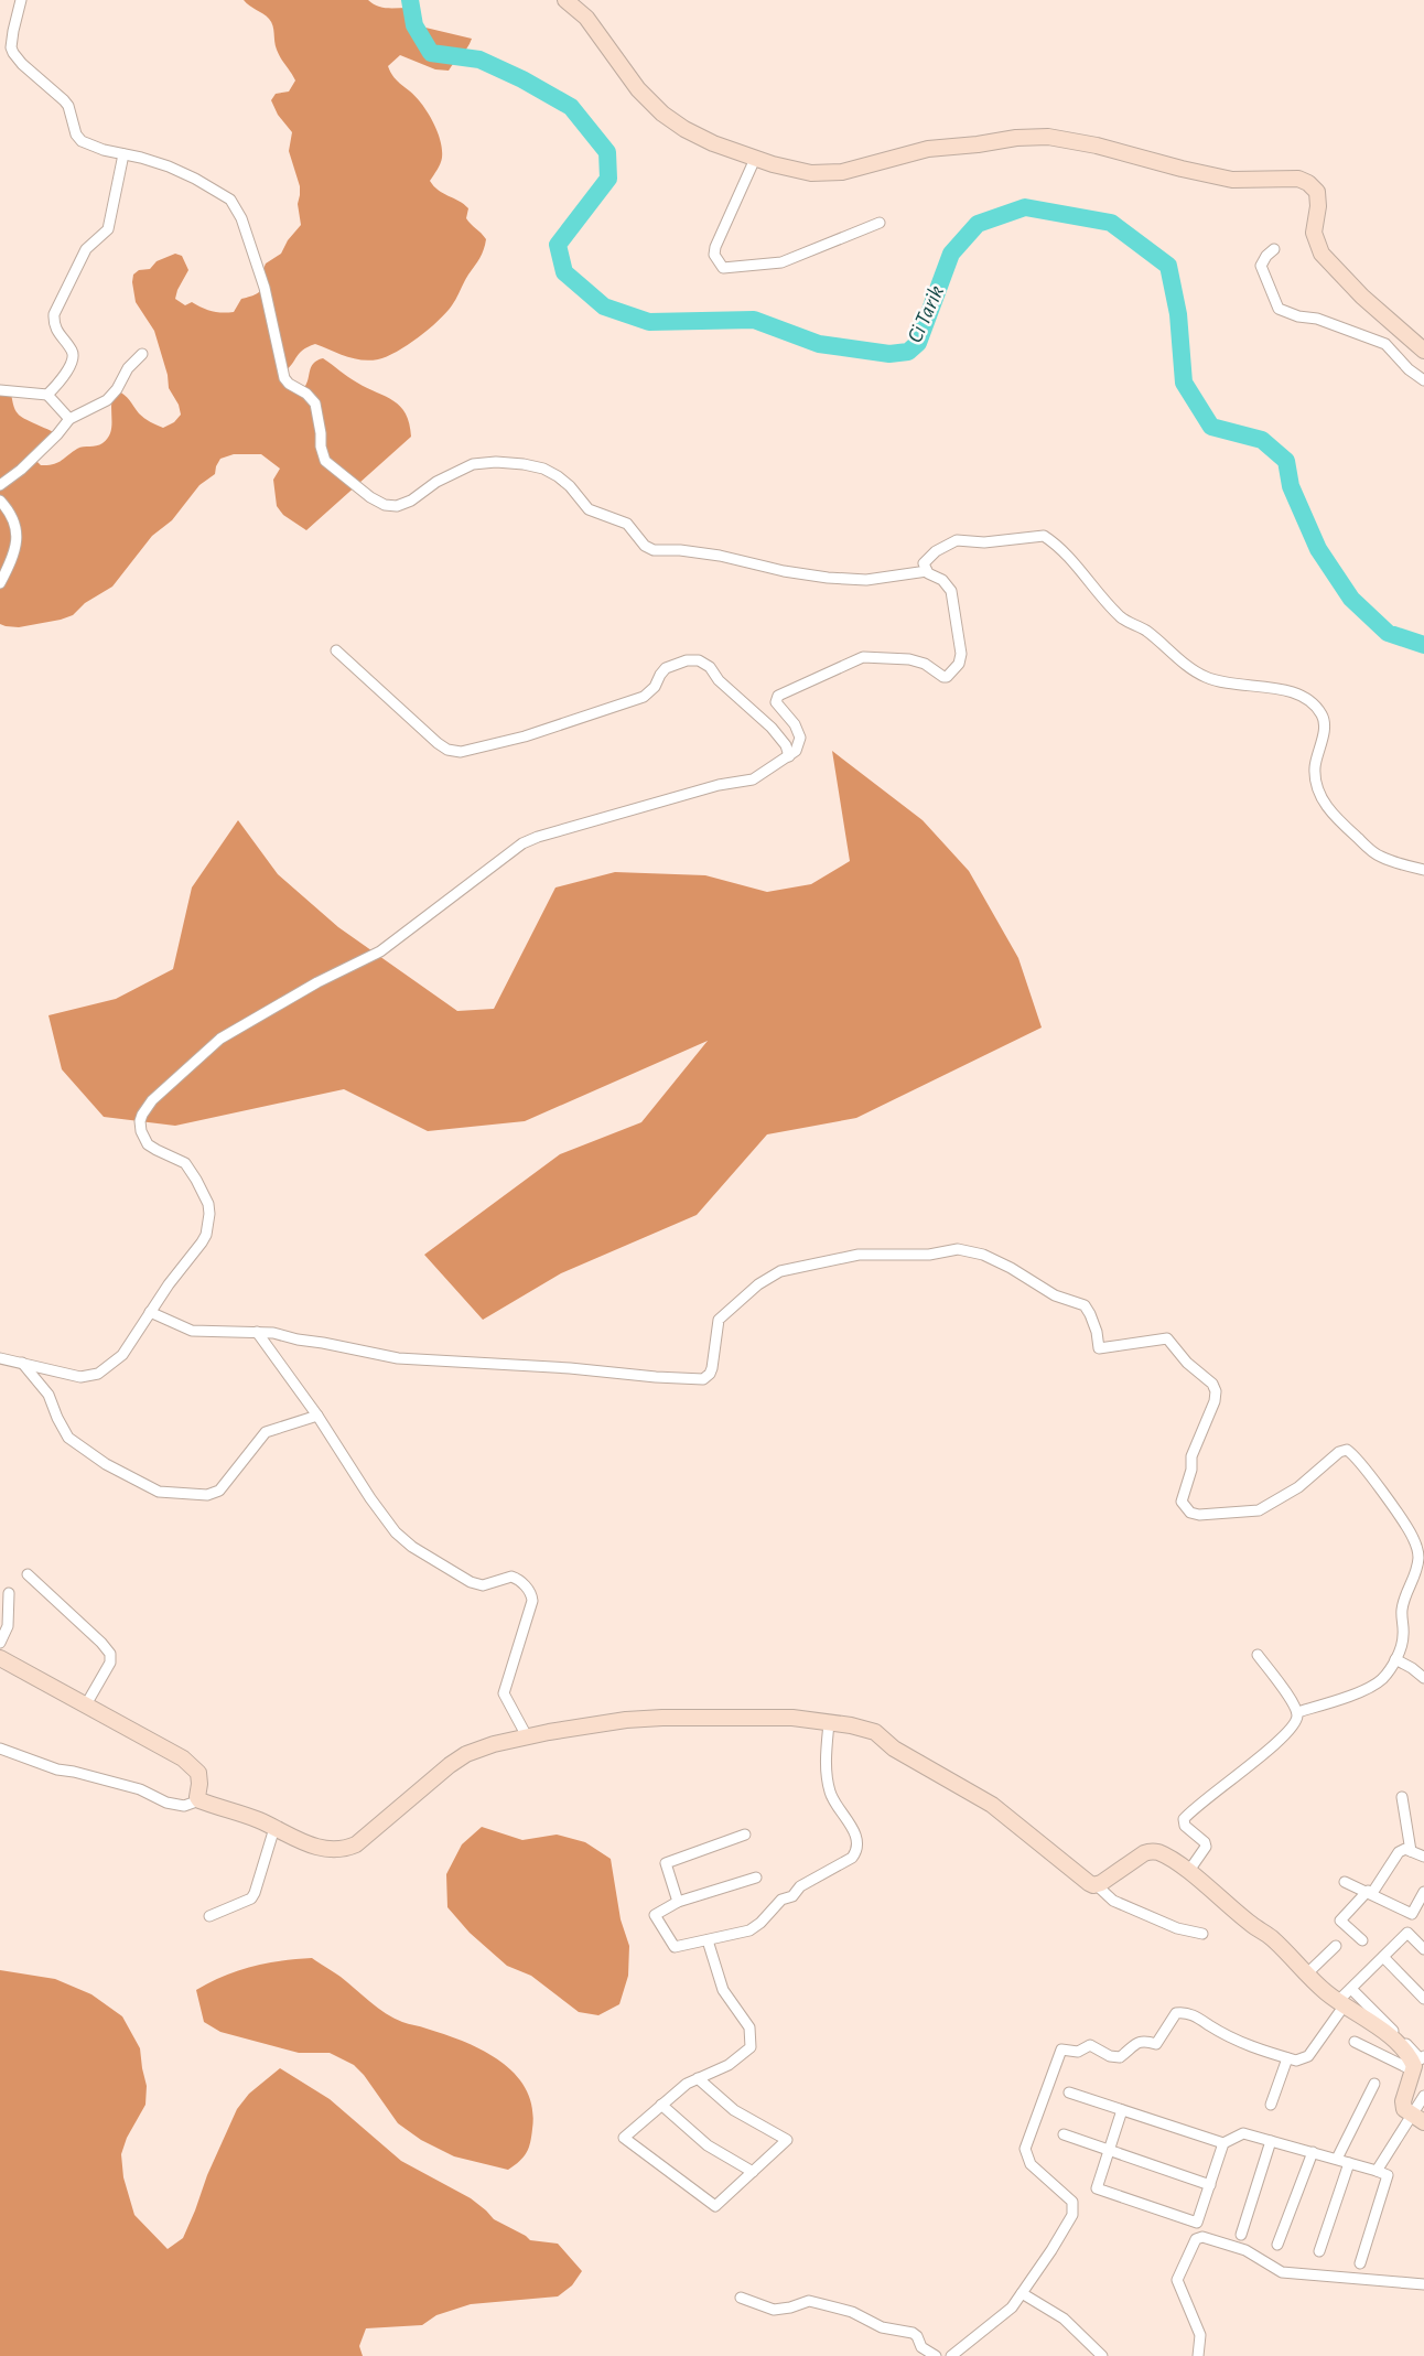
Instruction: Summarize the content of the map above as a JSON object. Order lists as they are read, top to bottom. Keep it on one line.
{"water":["Ci Tarik"]}
